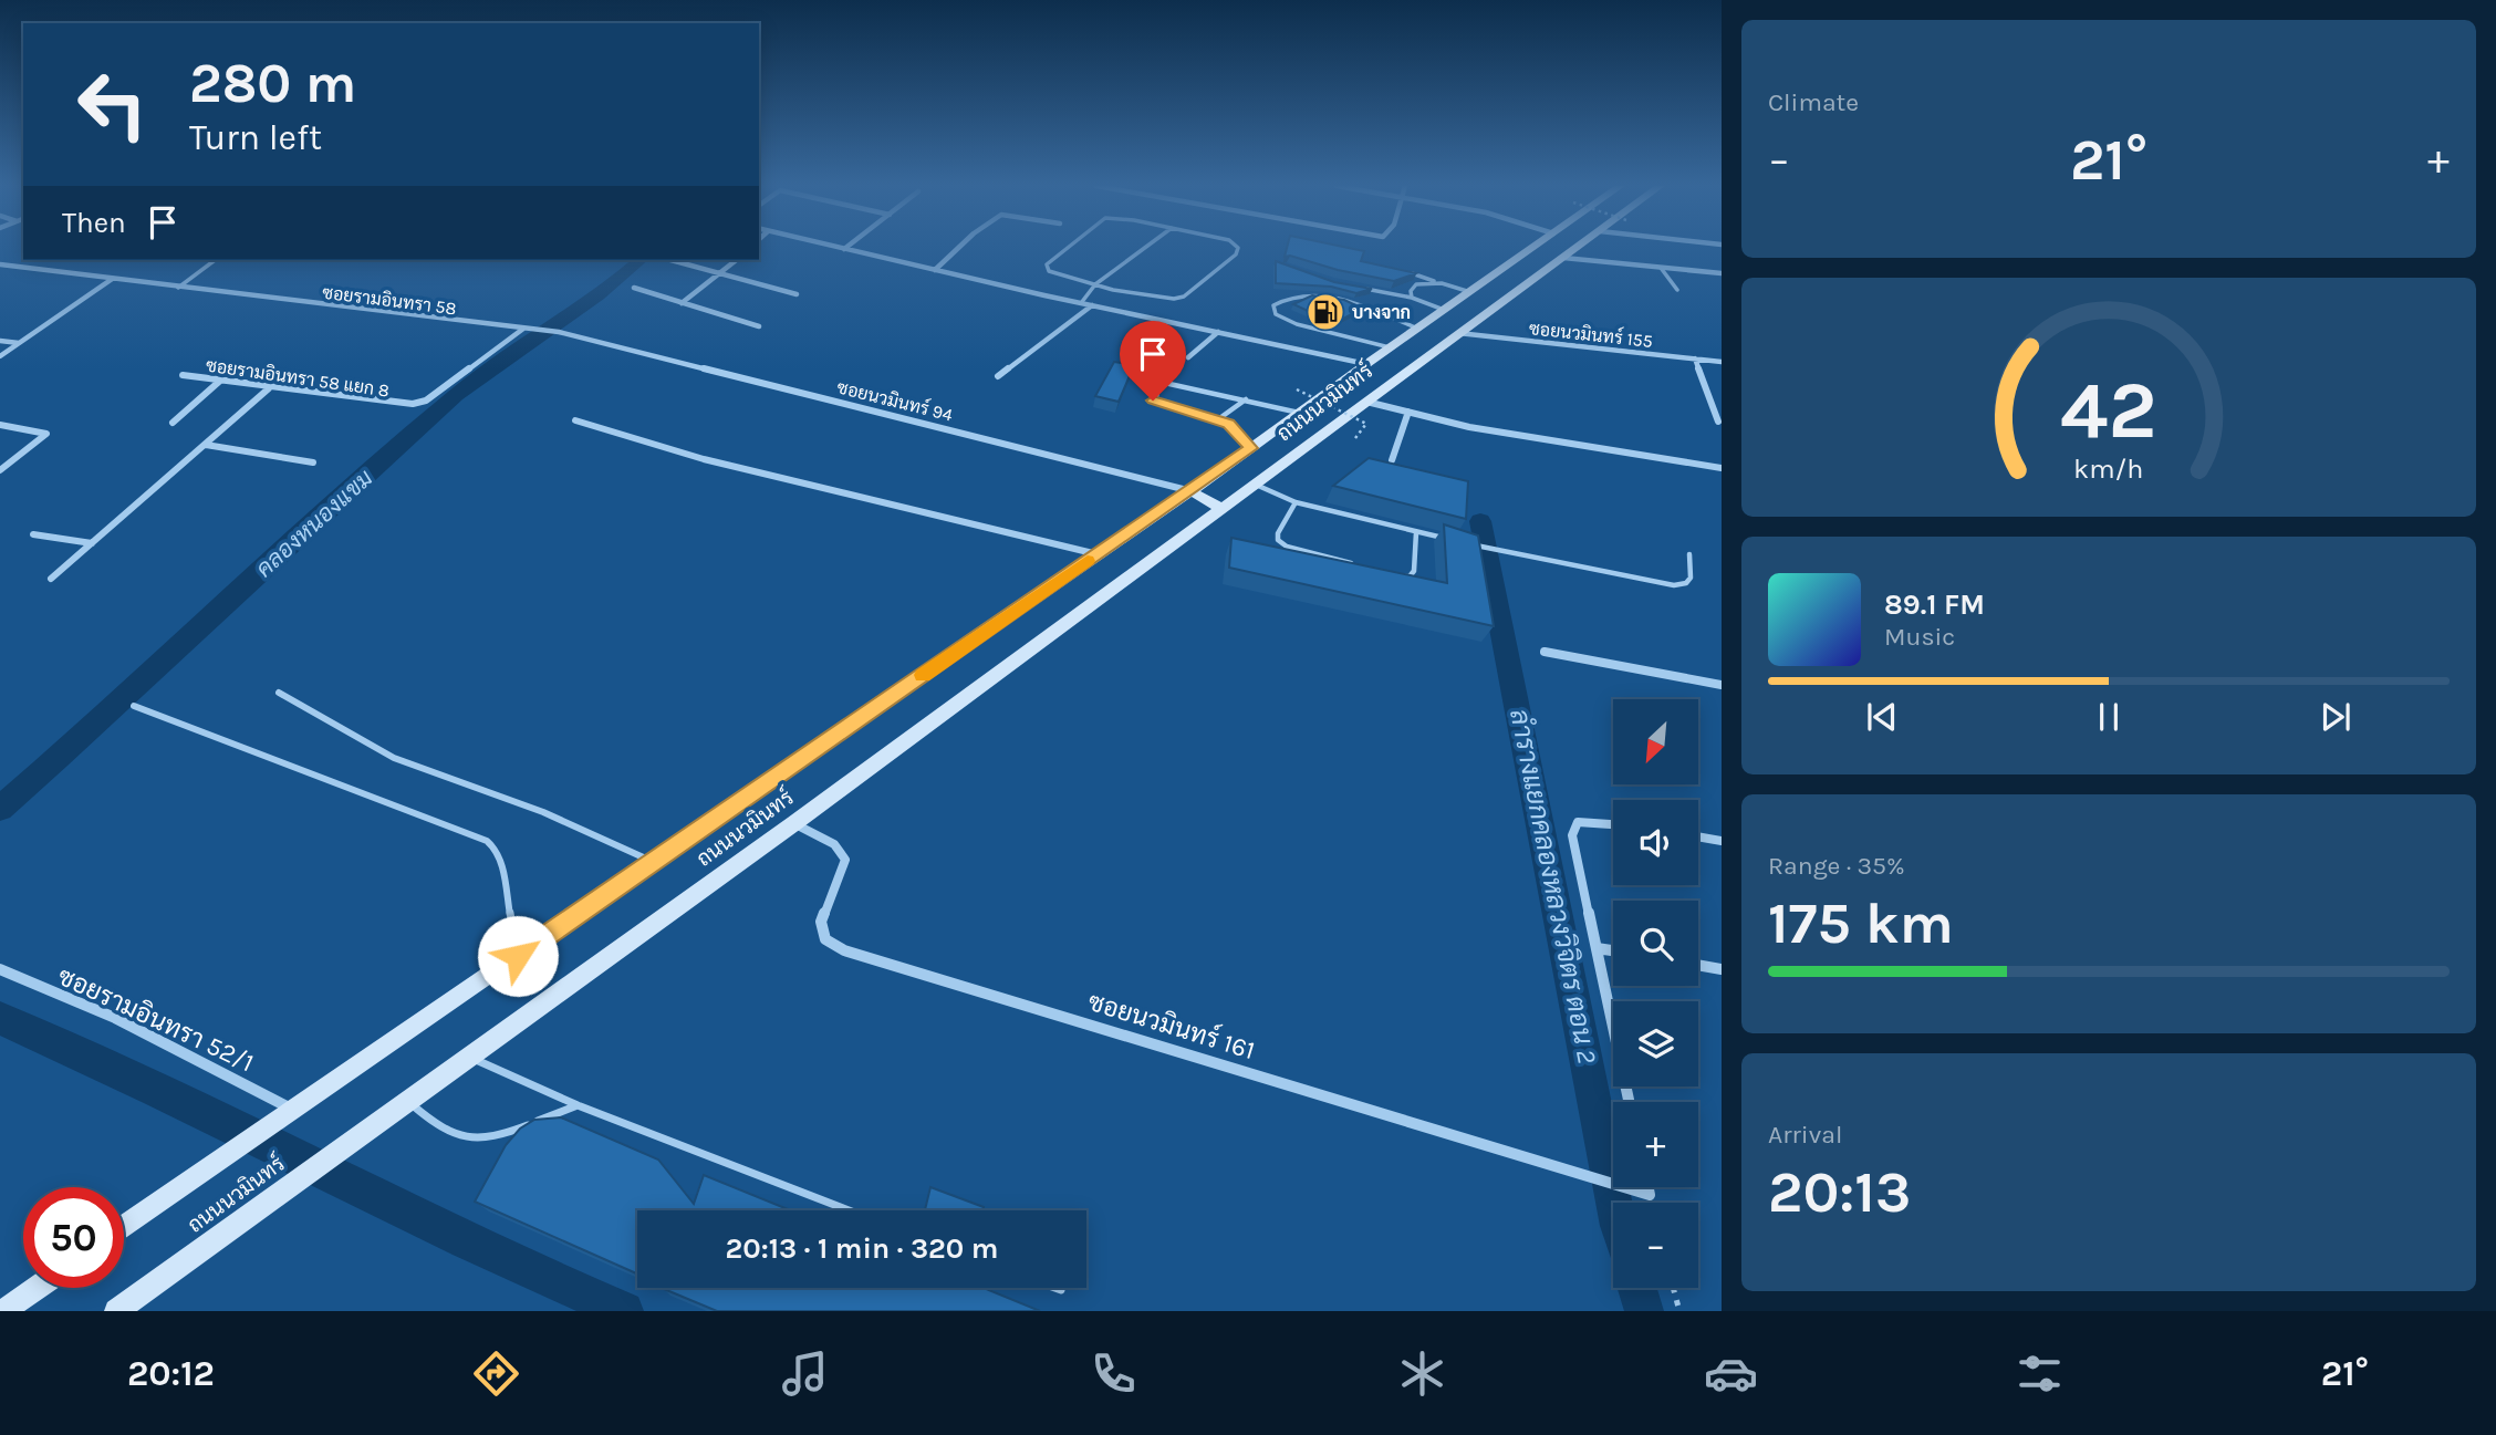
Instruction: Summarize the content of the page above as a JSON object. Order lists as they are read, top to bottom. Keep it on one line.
{"streets":{"main road":["ถนนนวมินทร์"],"street":["ซอยรามอินทรา 58","ซอยนวมินทร์ 155","ซอยรามอินทรา 58 แยก 8","ซอยนวมินทร์ 94","ซอยรามอินทรา 52/1","ซอยนวมินทร์ 161"]},"crossings":[["ซอยรามอินทรา 58","ซอยรามอินทรา 58 แยก 8"],["ซอยรามอินทรา 58","ซอยนวมินทร์ 94"],["ซอยนวมินทร์ 155","ถนนนวมินทร์"],["ซอยนวมินทร์ 94","ถนนนวมินทร์"],["ถนนนวมินทร์","ซอยรามอินทรา 52/1"],["ถนนนวมินทร์","ซอยนวมินทร์ 161"]],"water":["คลองหนองแขม","ลำรางแยกคลองหลวงวิจิตร ตอน 2"],"places":{"fuel station":["บางจาก"]},"north":"bottom left","page":{"tile":["Climate",["Range · 35%","175 km"],["Arrival","20:13"]],"turn":["280 m","Turn left"],"heat":["−","21°","+"],"then":"Then","song":["89.1 FM","Music"],"map_buttons":["+","−"],"limit":"50","trip":"20:13 · 1 min · 320 m","tabs":["20:12","21°"],"gauge":["42","km/h"]}}
